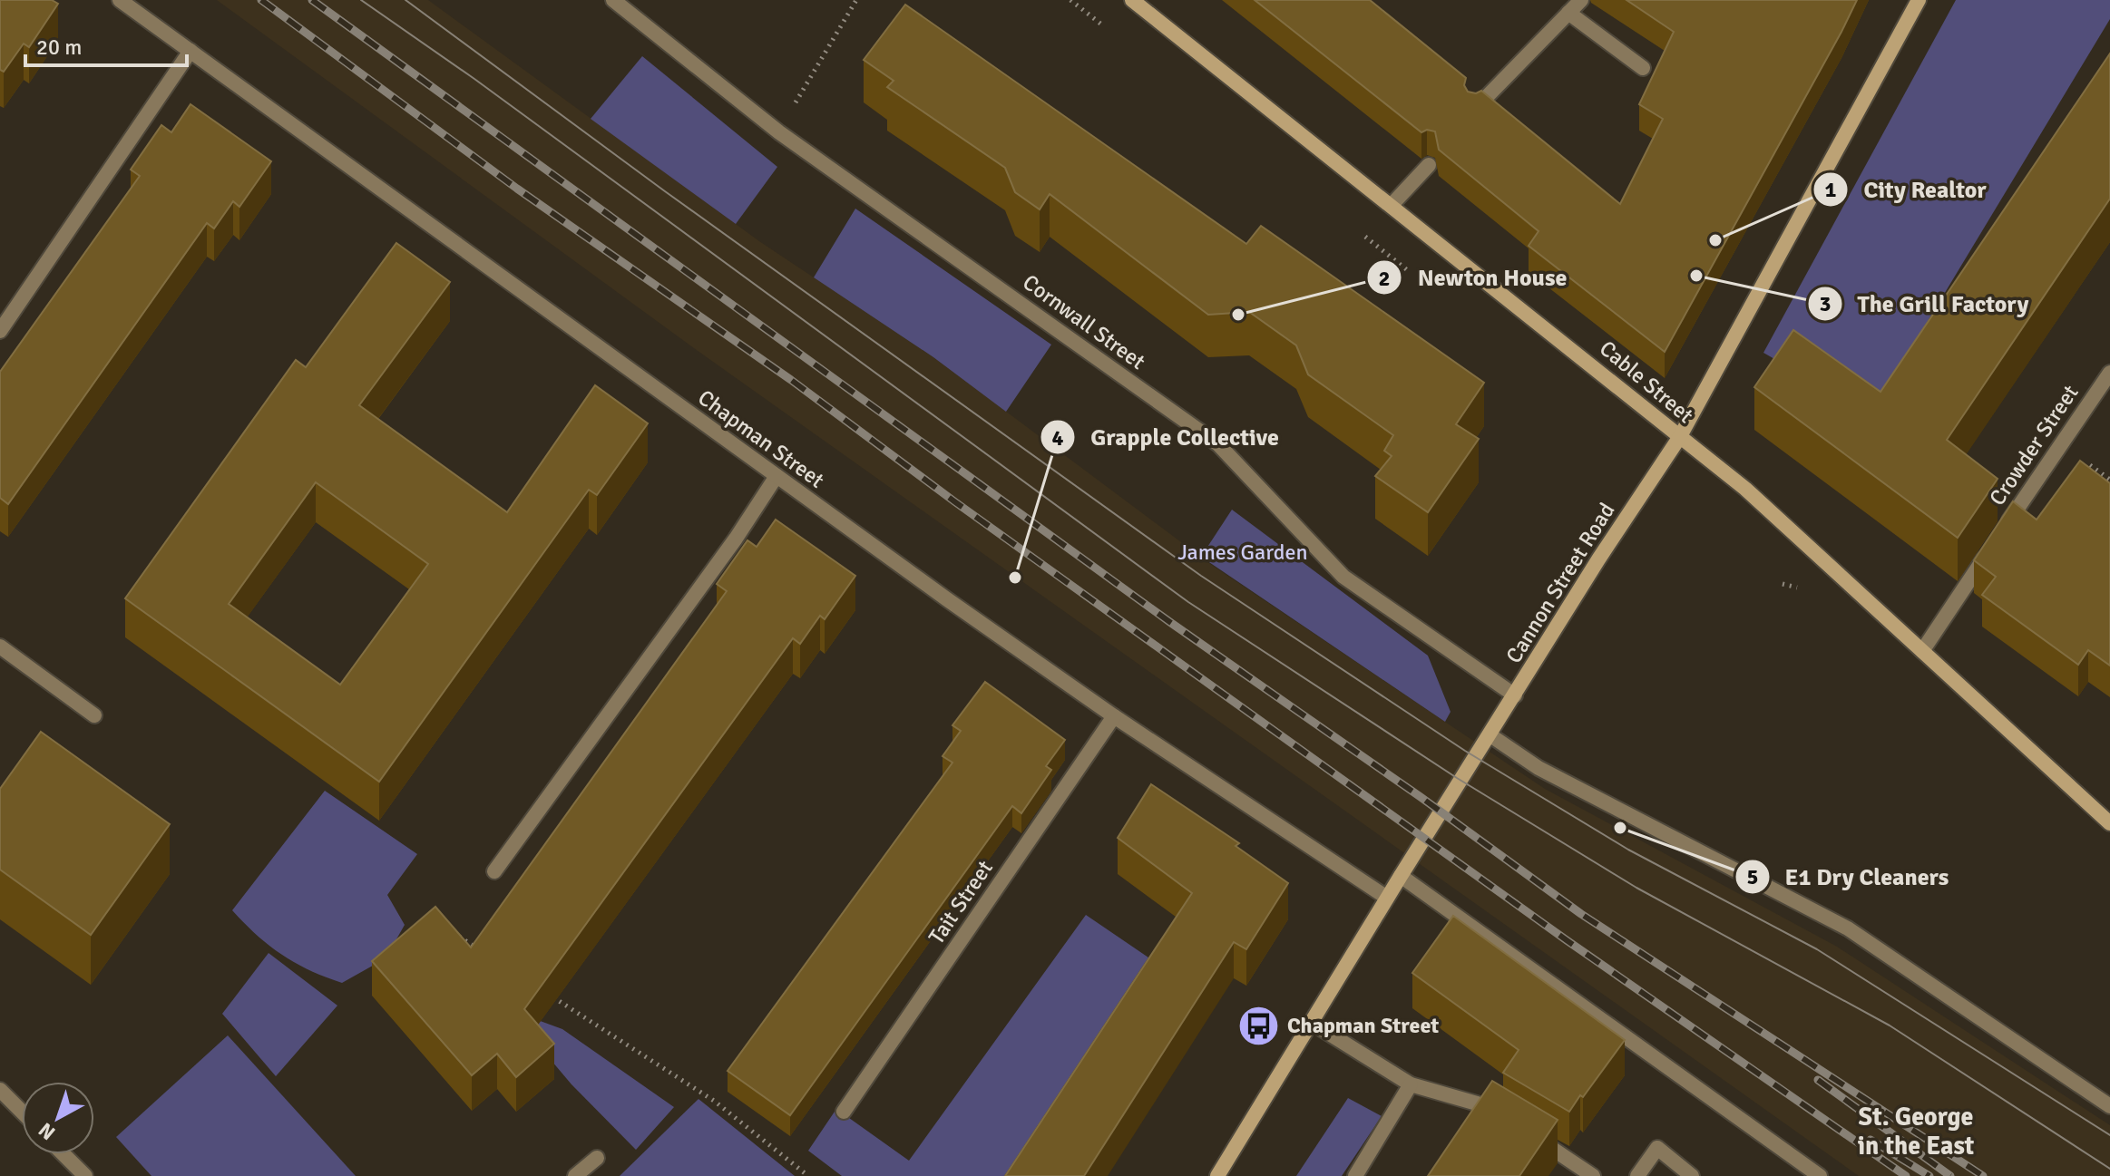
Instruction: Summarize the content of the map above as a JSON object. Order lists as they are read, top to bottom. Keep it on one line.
{"streets":{"main road":["Cable Street","Cannon Street Road"],"street":["Cornwall Street","Chapman Street","Crowder Street","Tait Street"]},"crossings":[["Cornwall Street","Cannon Street Road"],["Cable Street","Crowder Street"],["Cable Street","Cannon Street Road"],["Chapman Street","Cannon Street Road"],["Chapman Street","Tait Street"]],"districts":["St. George in the East"],"parks":["James Garden"],"places":{"other":["City Realtor","The Grill Factory","Newton House","Grapple Collective","E1 Dry Cleaners"],"bus stop":["Chapman Street"]},"scale_bar":"20 m","north":"bottom left"}
